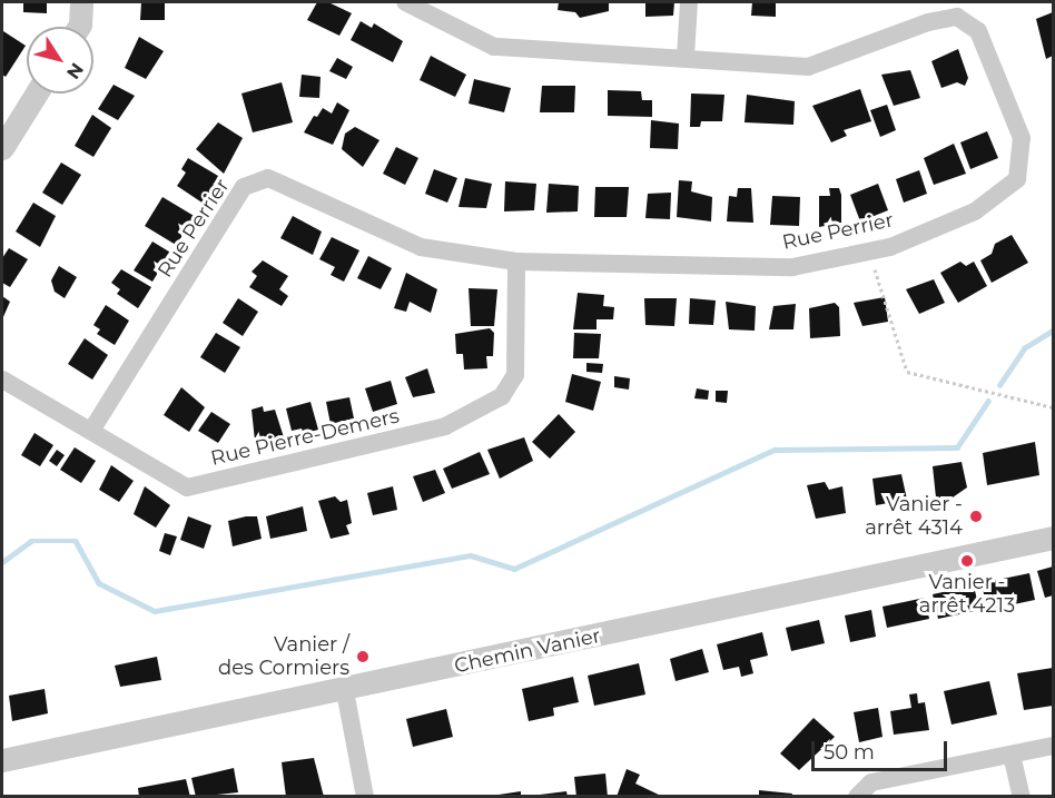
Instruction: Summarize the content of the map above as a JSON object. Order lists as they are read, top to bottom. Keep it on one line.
{"streets":{"street":["Rue Perrier","Rue Pierre-Demers","Chemin Vanier"]},"crossings":[["Rue Perrier","Rue Pierre-Demers"]],"places":["Vanier - arrêt 4314","Vanier - arrêt 4213","Vanier / des Cormiers"],"scale_bar":"50 m","north":"bottom right"}
